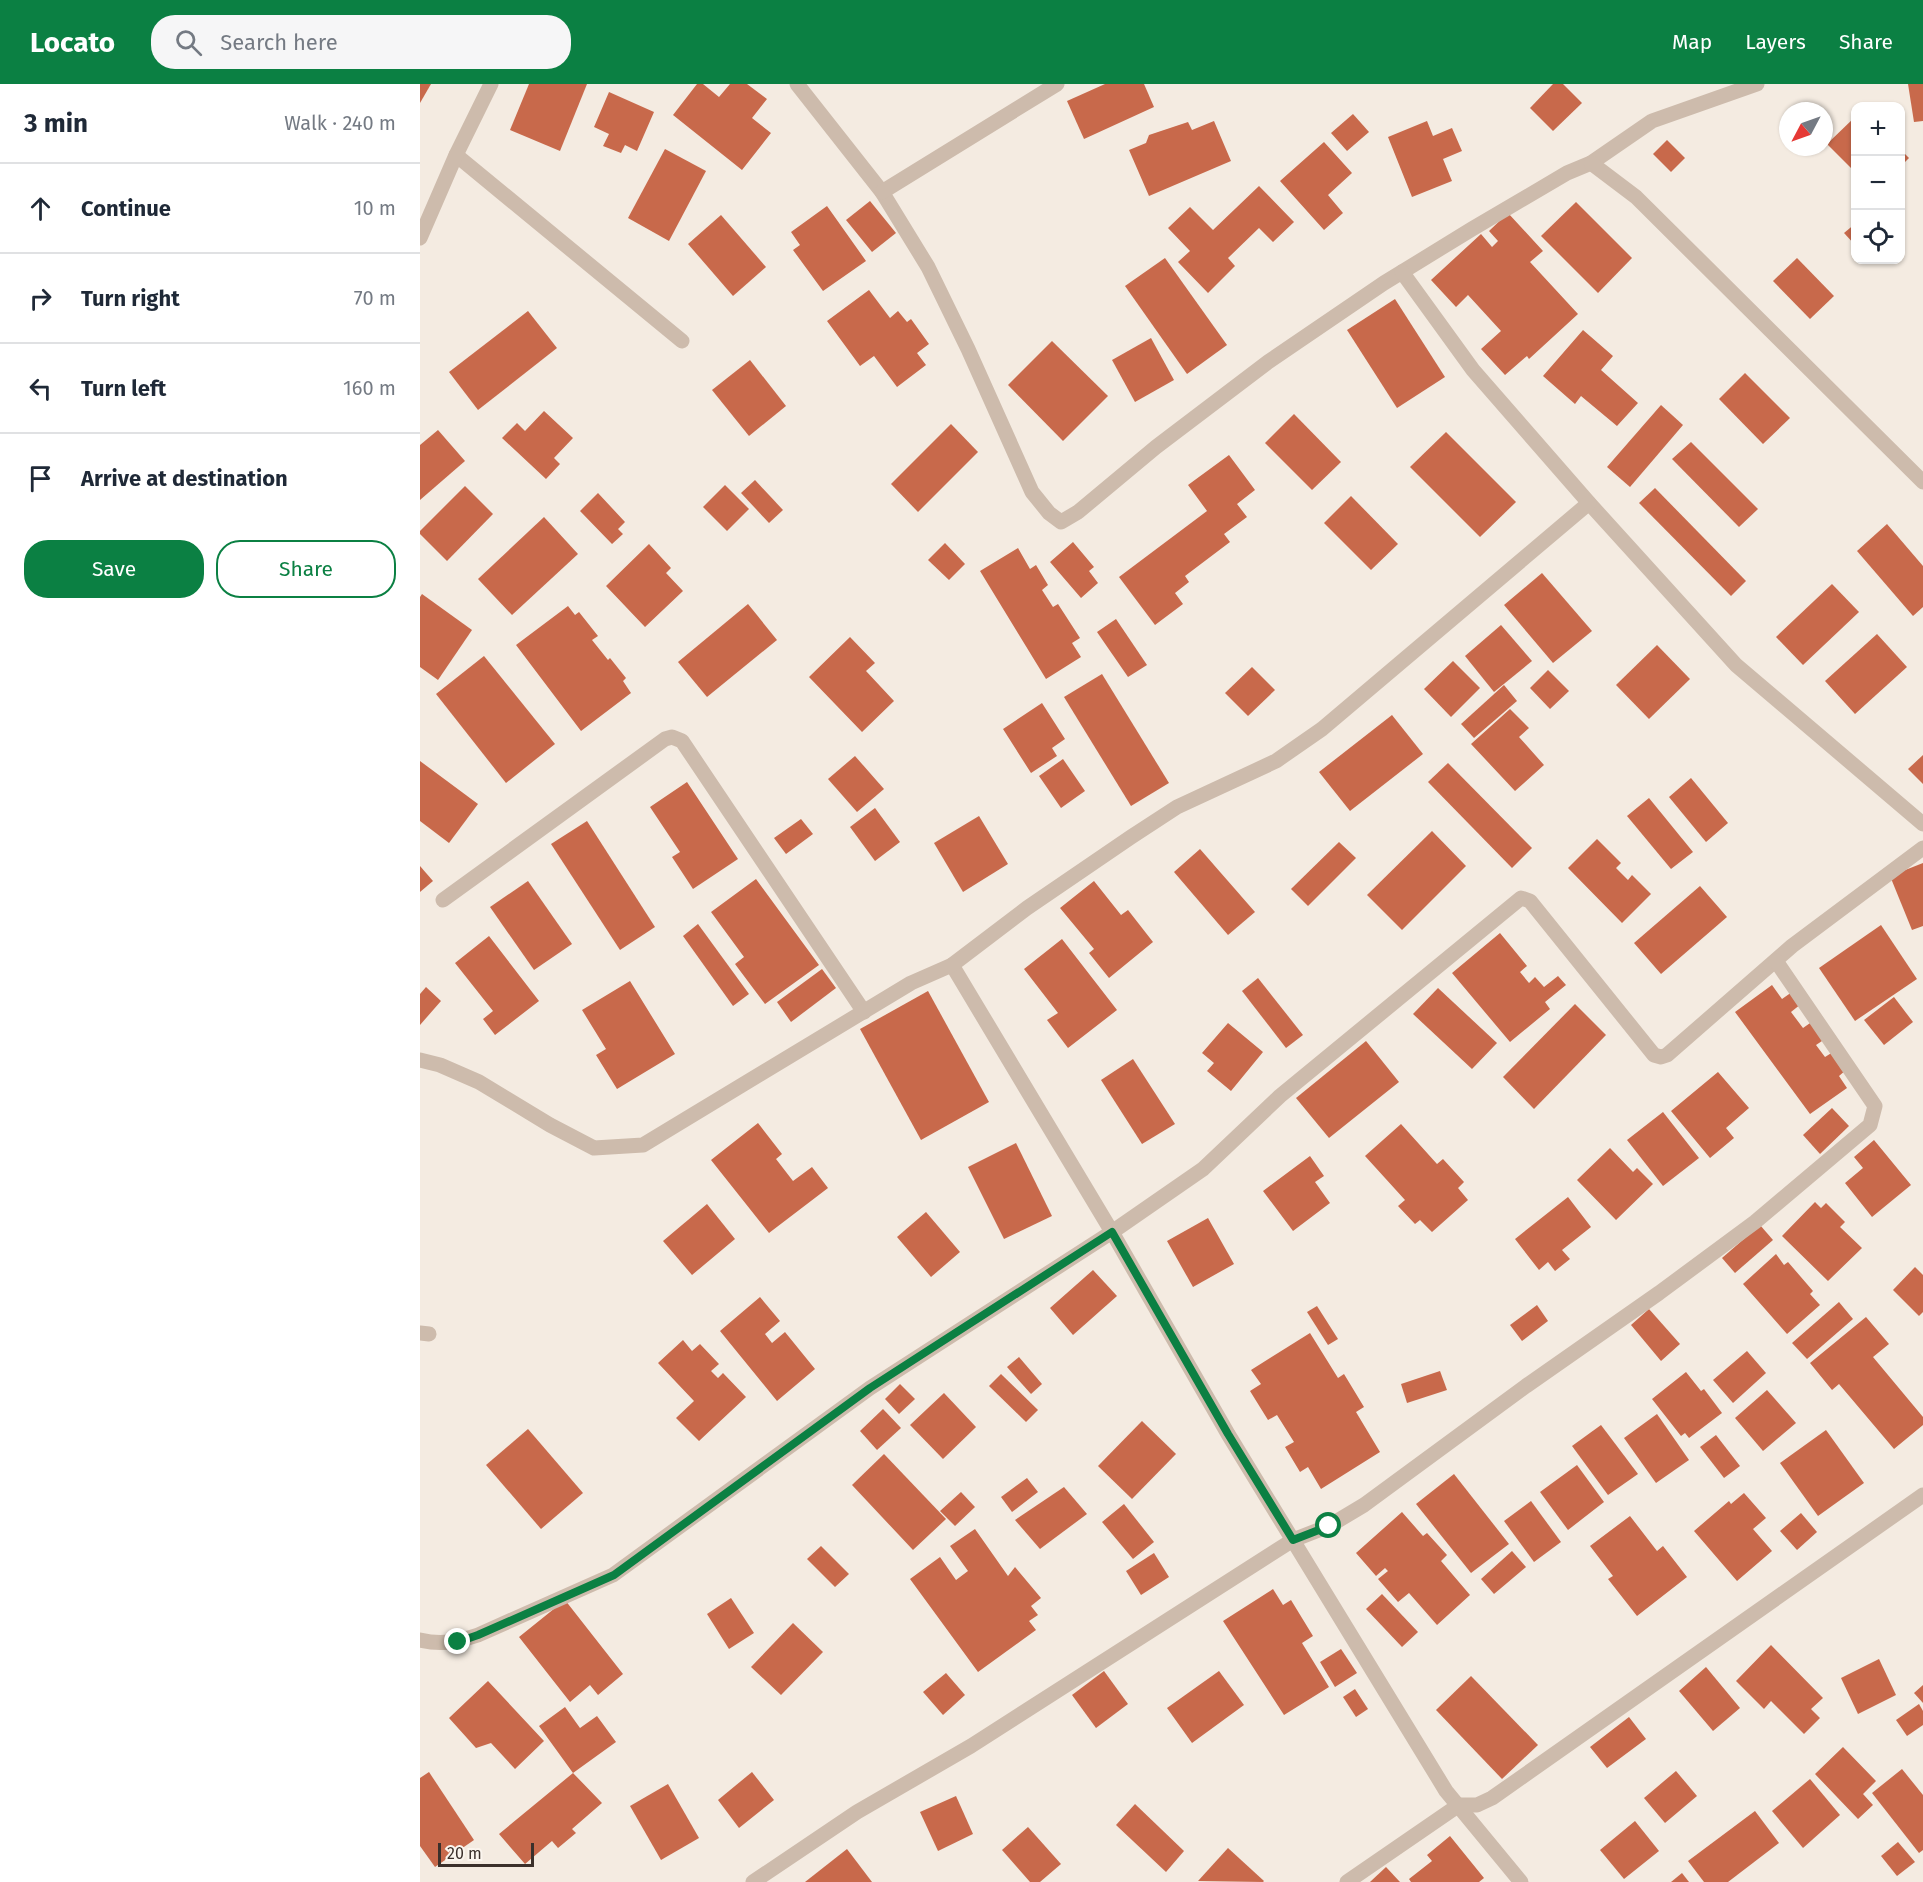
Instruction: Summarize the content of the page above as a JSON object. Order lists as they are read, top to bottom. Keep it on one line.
{"scale_bar":"20 m","north":"bottom left","page":{"header":"Locato","search":"Search here","nav":["Map","Layers","Share"],"heading":["3 min","Walk · 240 m"],"map_buttons":["+","−"],"list":[["Continue","10 m"],["Turn right","70 m"],["Turn left","160 m"],"Arrive at destination"],"buttons":["Save","Share"],"scale":"20 m"}}
